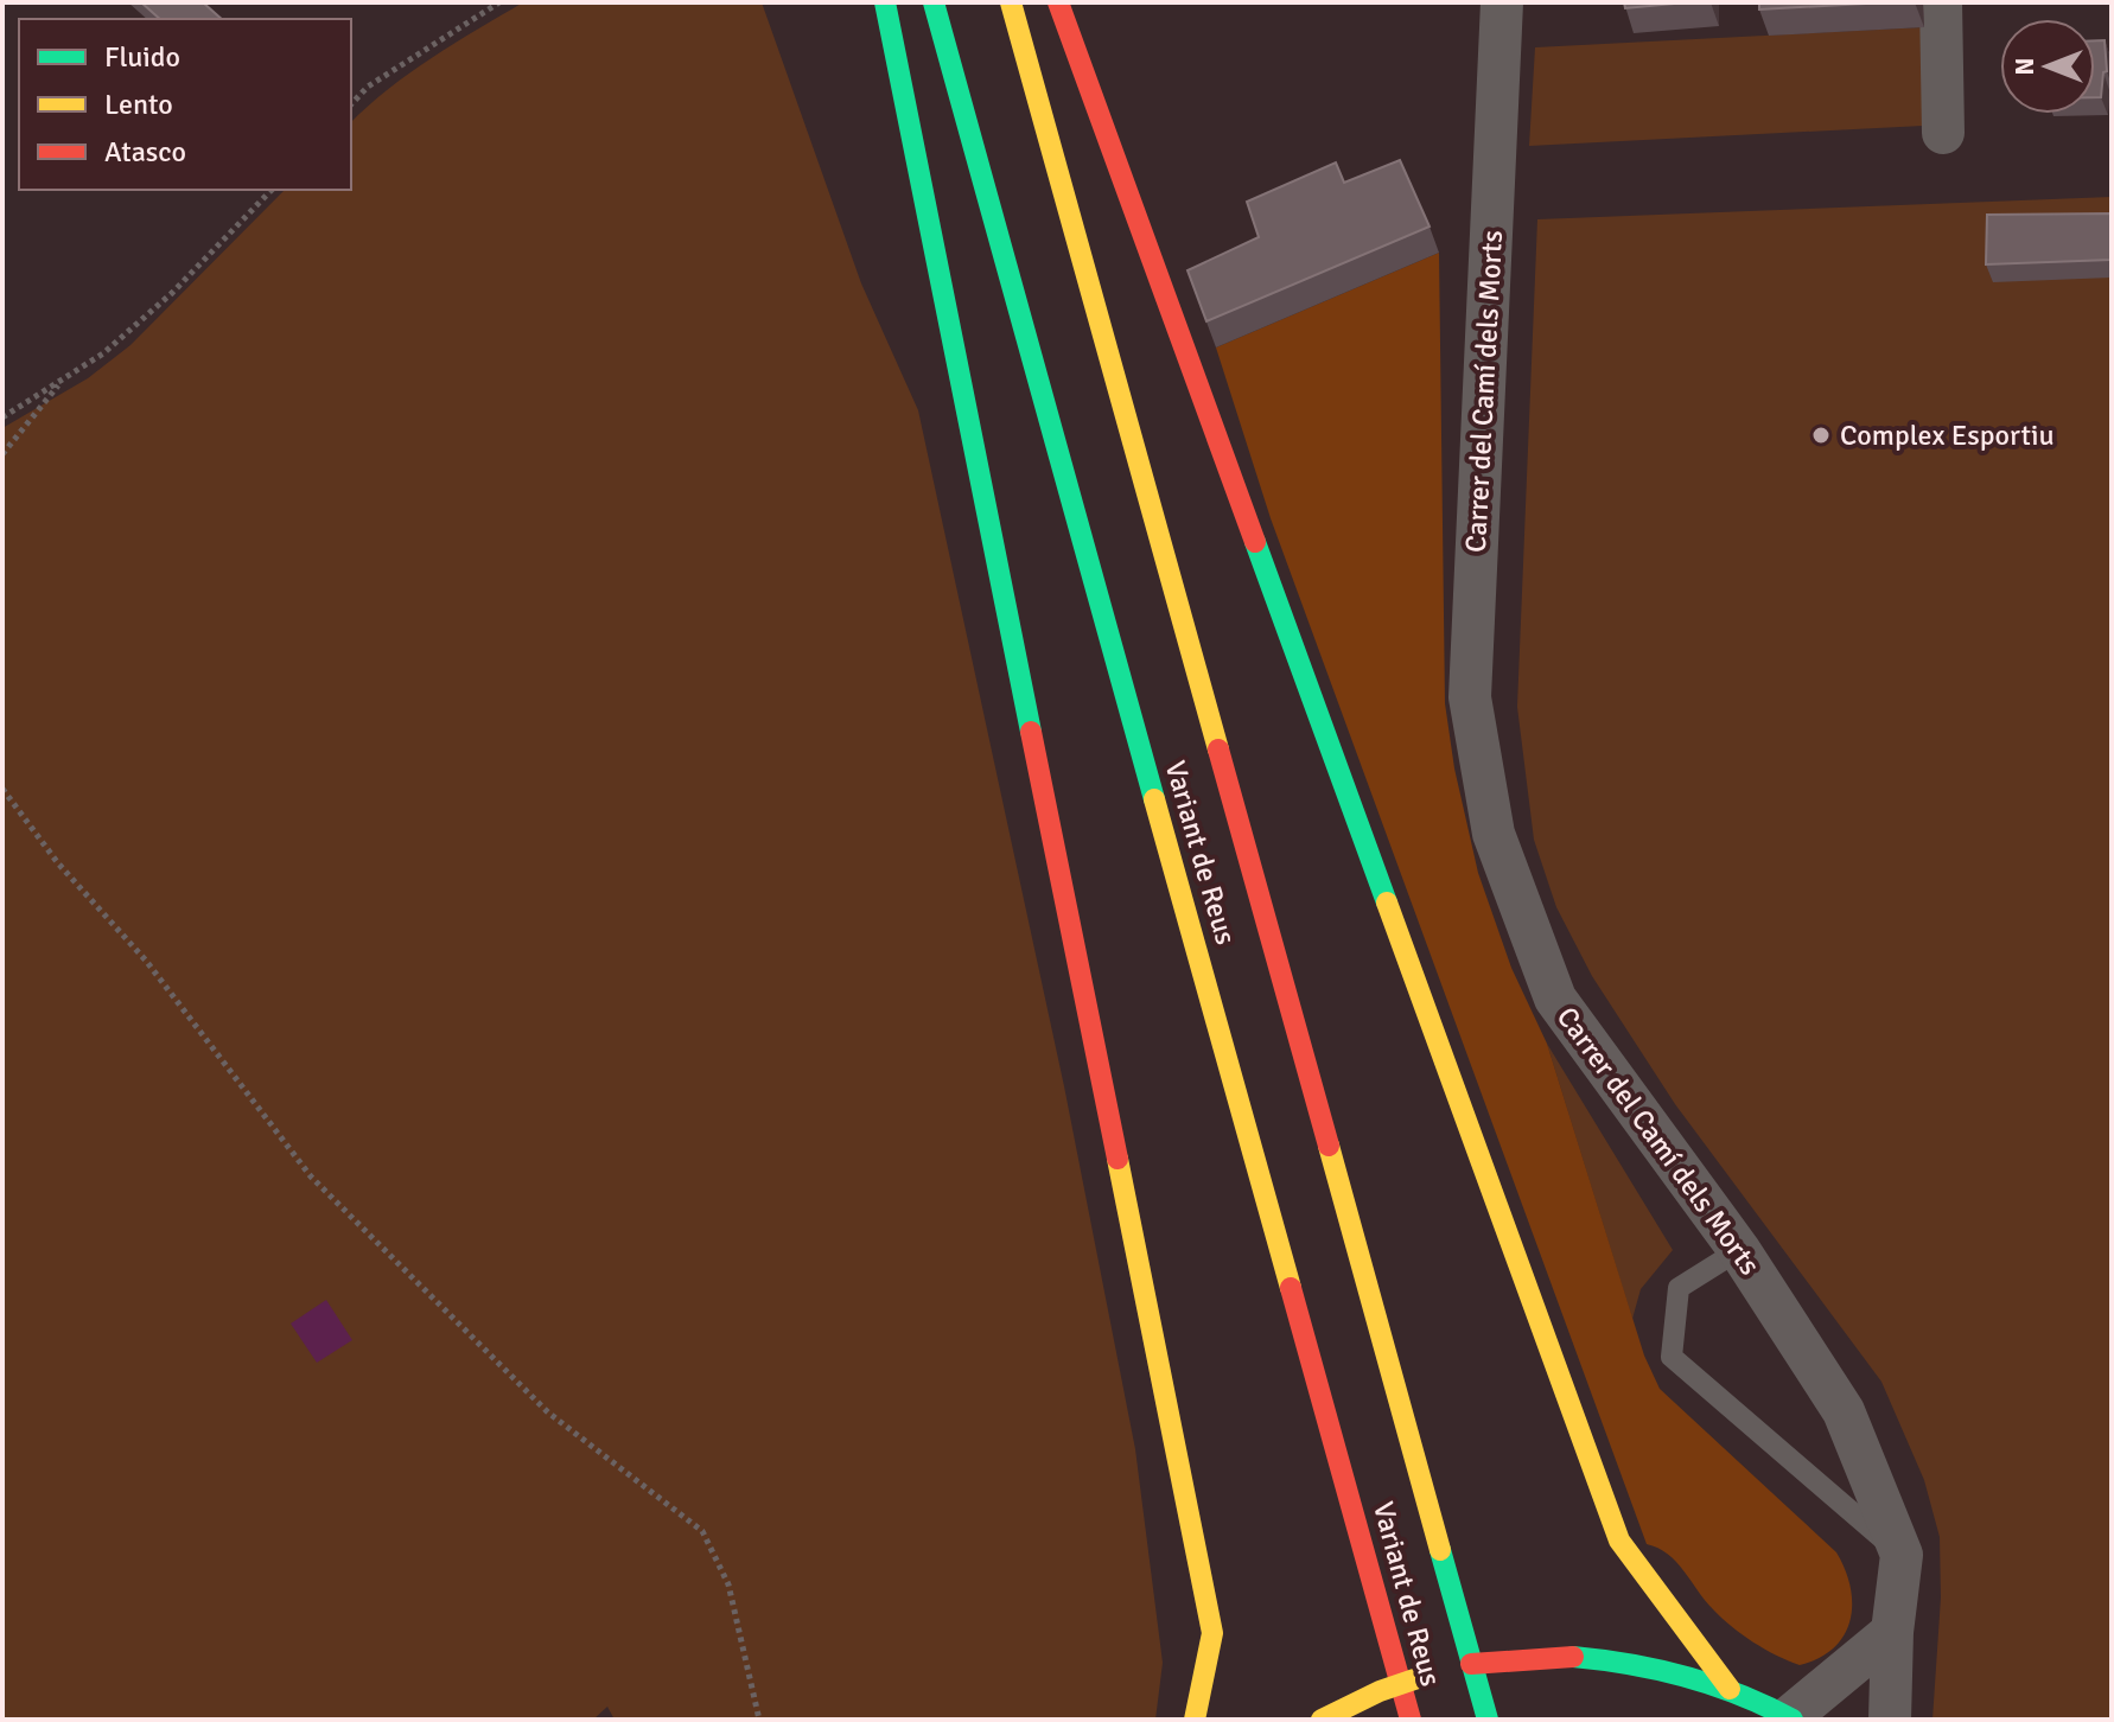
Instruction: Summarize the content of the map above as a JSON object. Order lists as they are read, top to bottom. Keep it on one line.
{"streets":{"main road":["Variant de Reus"],"street":["Carrer del Camí dels Morts"]},"places":["Complex Esportiu"],"legend":["Fluido","Lento","Atasco"],"north":"left"}
